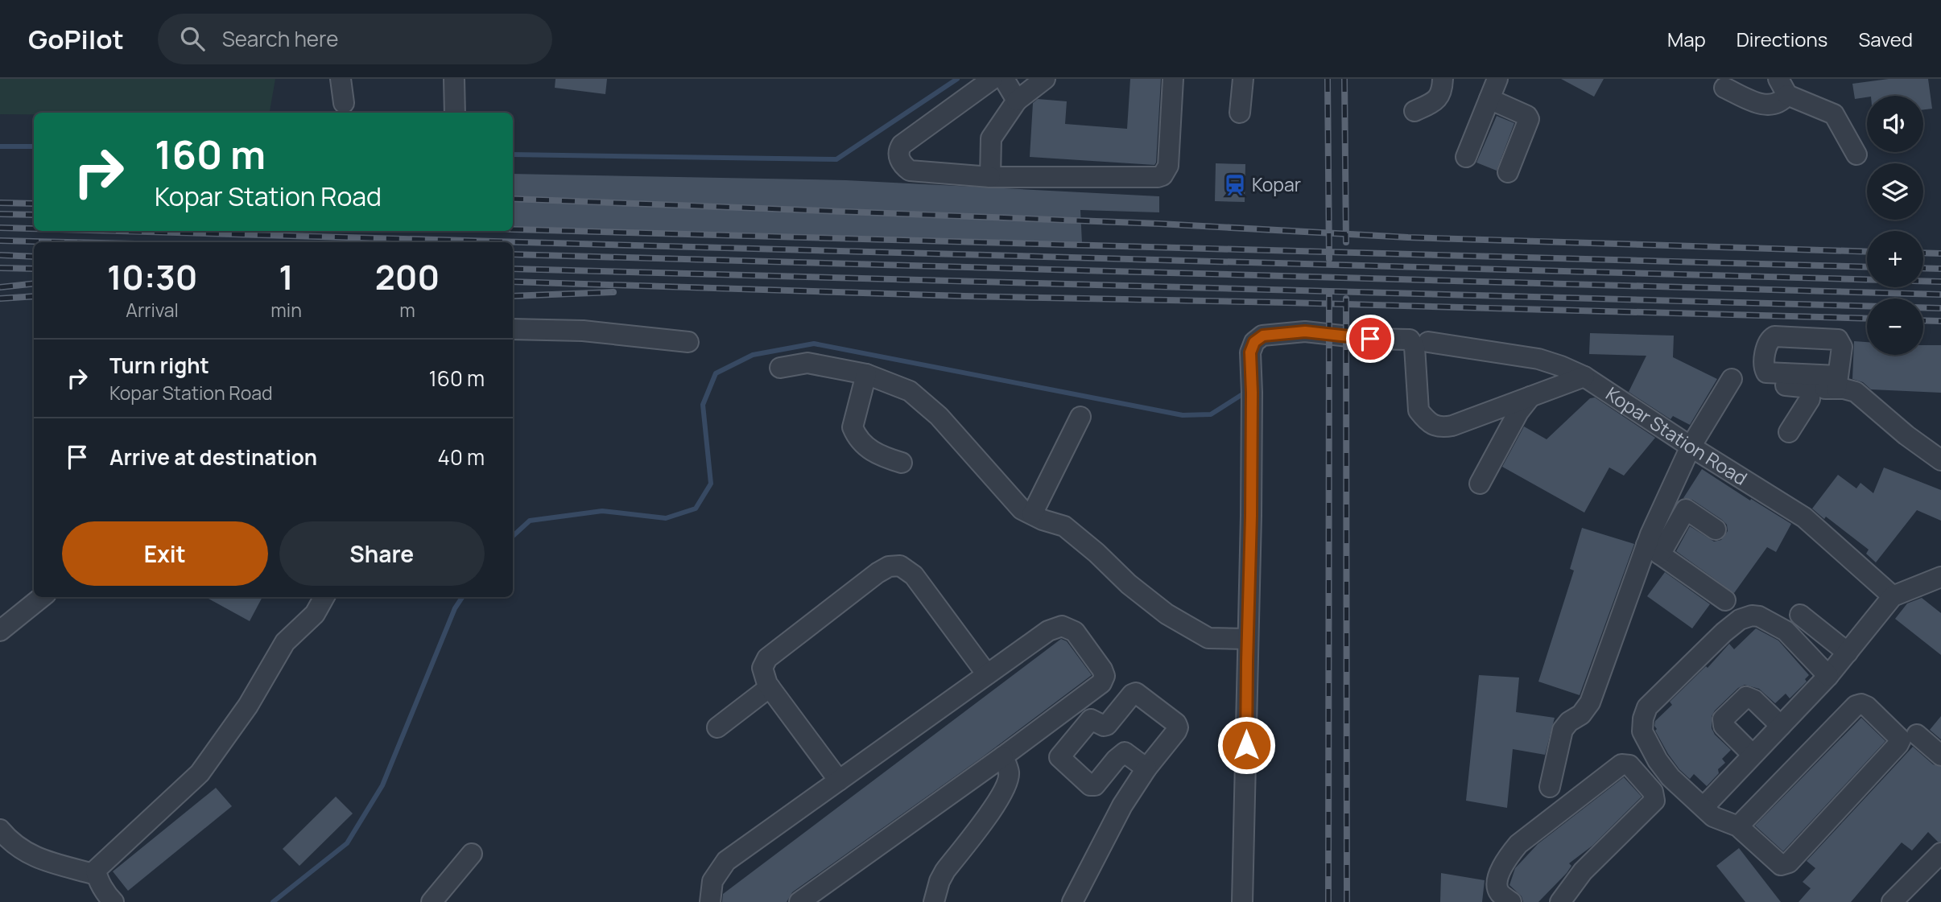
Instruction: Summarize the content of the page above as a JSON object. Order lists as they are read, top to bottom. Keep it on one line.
{"streets":{"street":["Kopar Station Road"]},"places":{"station":["Kopar"]},"page":{"header":"GoPilot","search":"Search here","nav":["Map","Directions","Saved"],"map_buttons":["+","−"],"turn":["160 m","Kopar Station Road"],"eta":["10:30","Arrival","1","min","200","m"],"list":[{"name":"Turn right","note":"Kopar Station Road","value":"160 m"},{"name":"Arrive at destination","value":"40 m"}],"buttons":["Exit","Share"]}}
